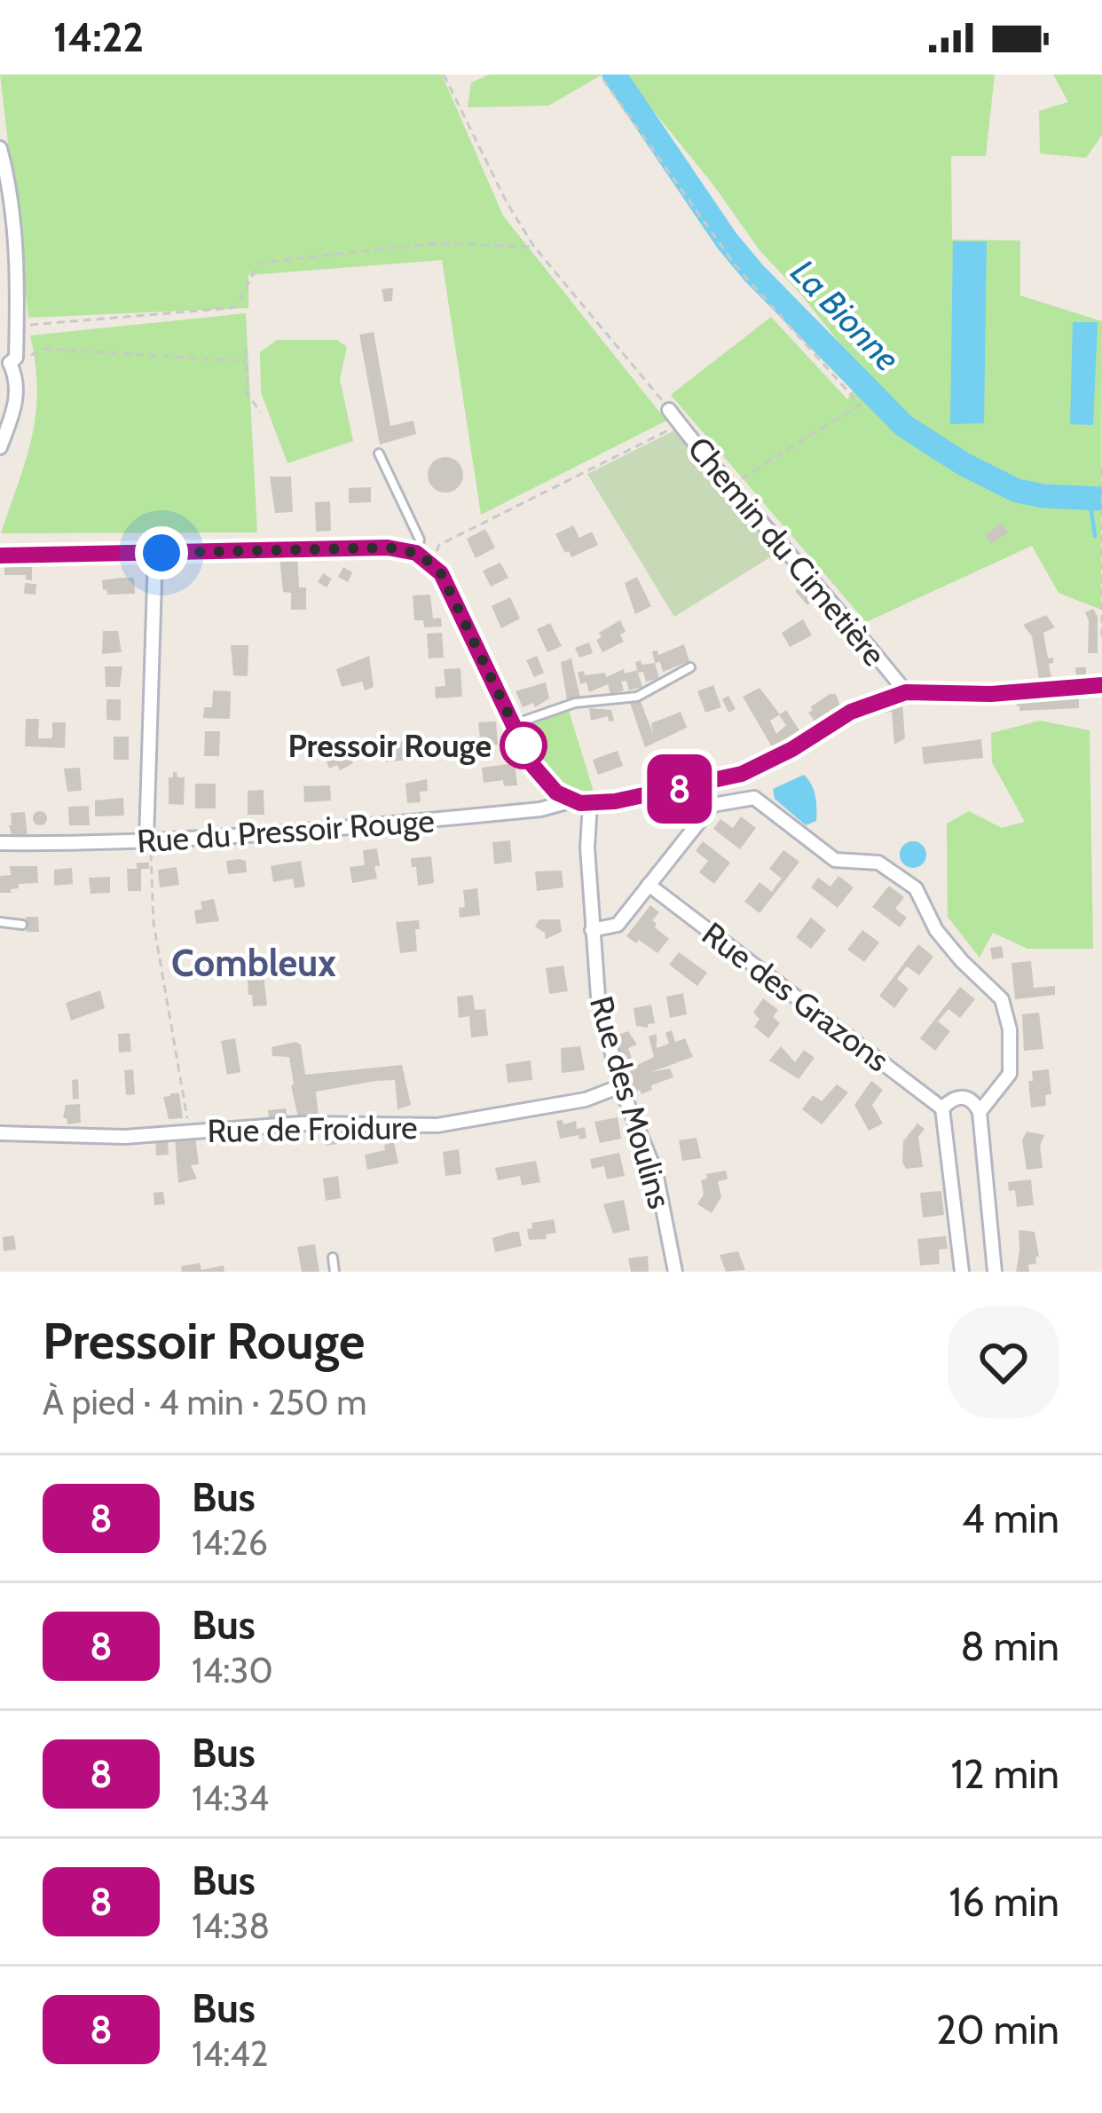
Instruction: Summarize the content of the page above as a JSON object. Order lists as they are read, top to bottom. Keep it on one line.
{"streets":{"street":["Chemin du Cimetière","Rue du Pressoir Rouge","Rue des Grazons","Rue des Moulins","Rue de Froidure"]},"crossings":[["Rue des Moulins","Rue de Froidure"]],"districts":["Combleux"],"water":["La Bionne"],"places":["Pressoir Rouge"],"lines":["bus line 8"],"page":{"status":"14:22","on_map":"8","heading":["Pressoir Rouge","À pied · 4 min · 250 m"],"list":[{"mark":"8","name":"Bus","note":"14:26","value":"4 min"},{"mark":"8","name":"Bus","note":"14:30","value":"8 min"},{"mark":"8","name":"Bus","note":"14:34","value":"12 min"},{"mark":"8","name":"Bus","note":"14:38","value":"16 min"},{"mark":"8","name":"Bus","note":"14:42","value":"20 min"}]}}
